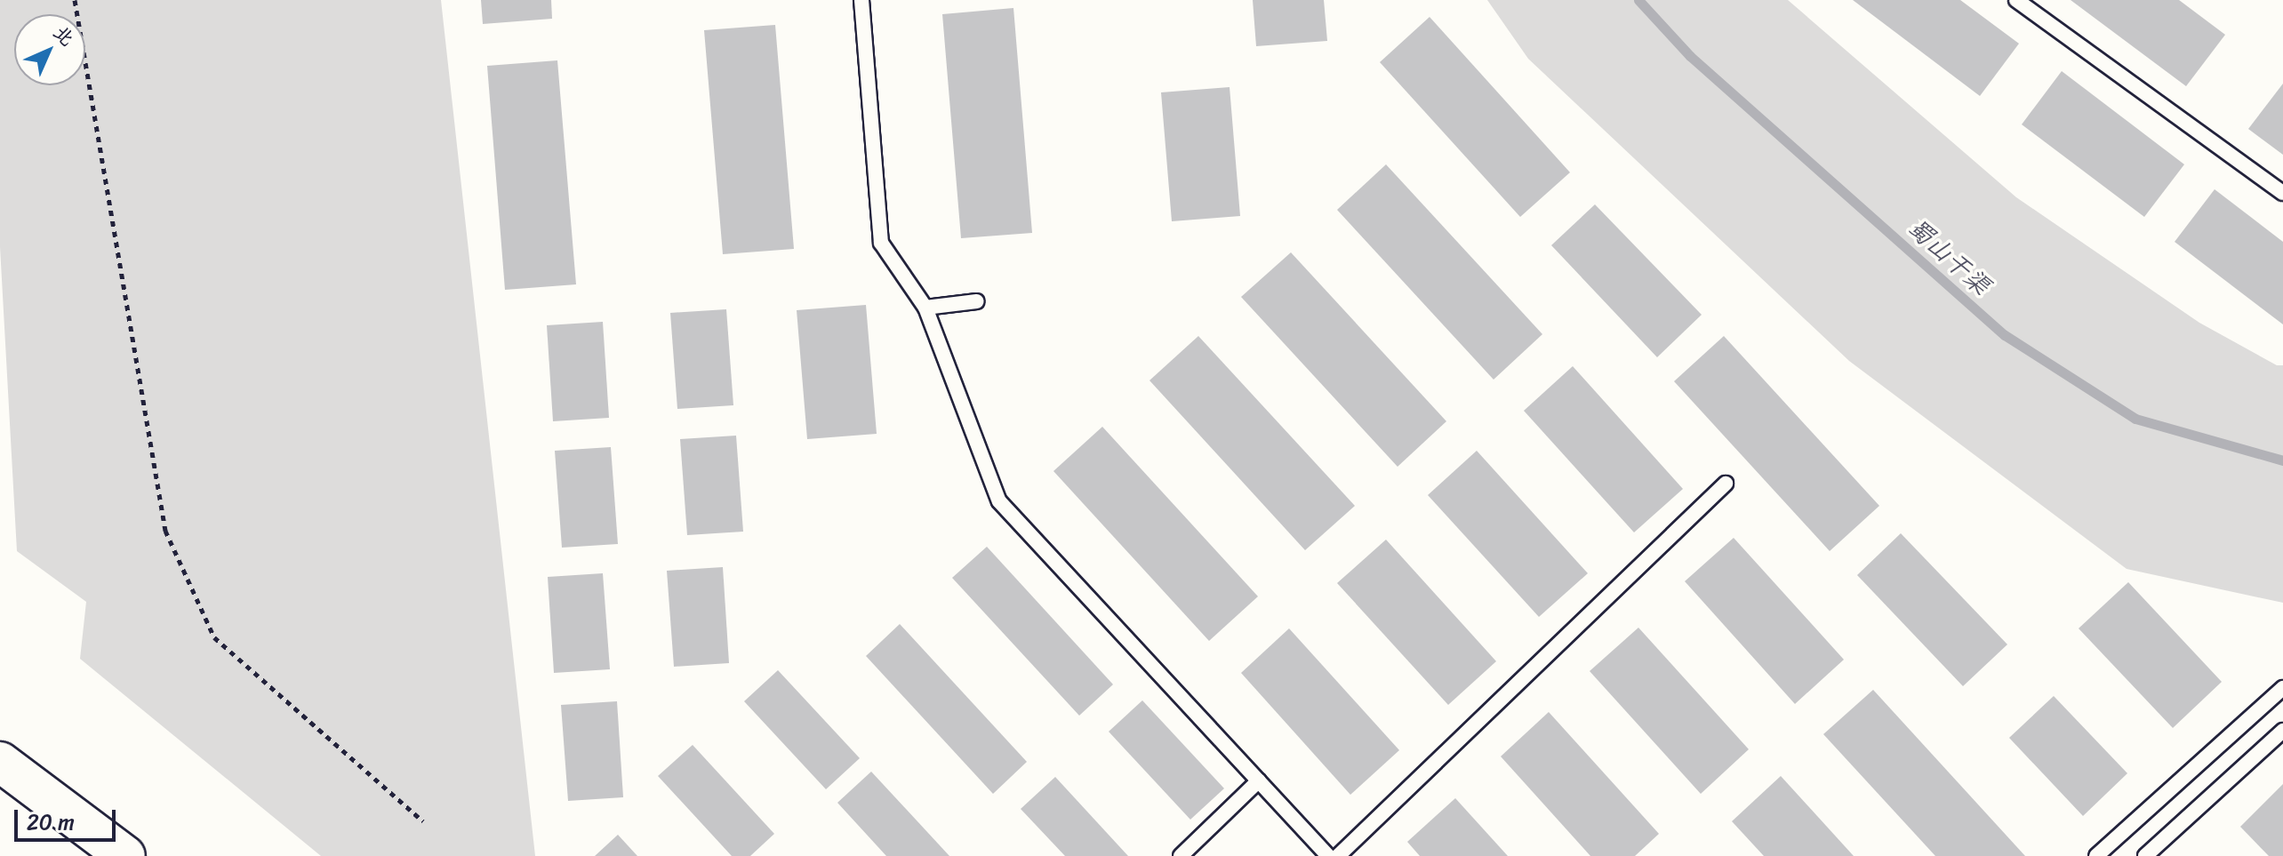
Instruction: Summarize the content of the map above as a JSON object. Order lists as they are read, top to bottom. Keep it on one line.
{"water":["蜀山干渠"],"scale_bar":"20 m","north":"top right"}
